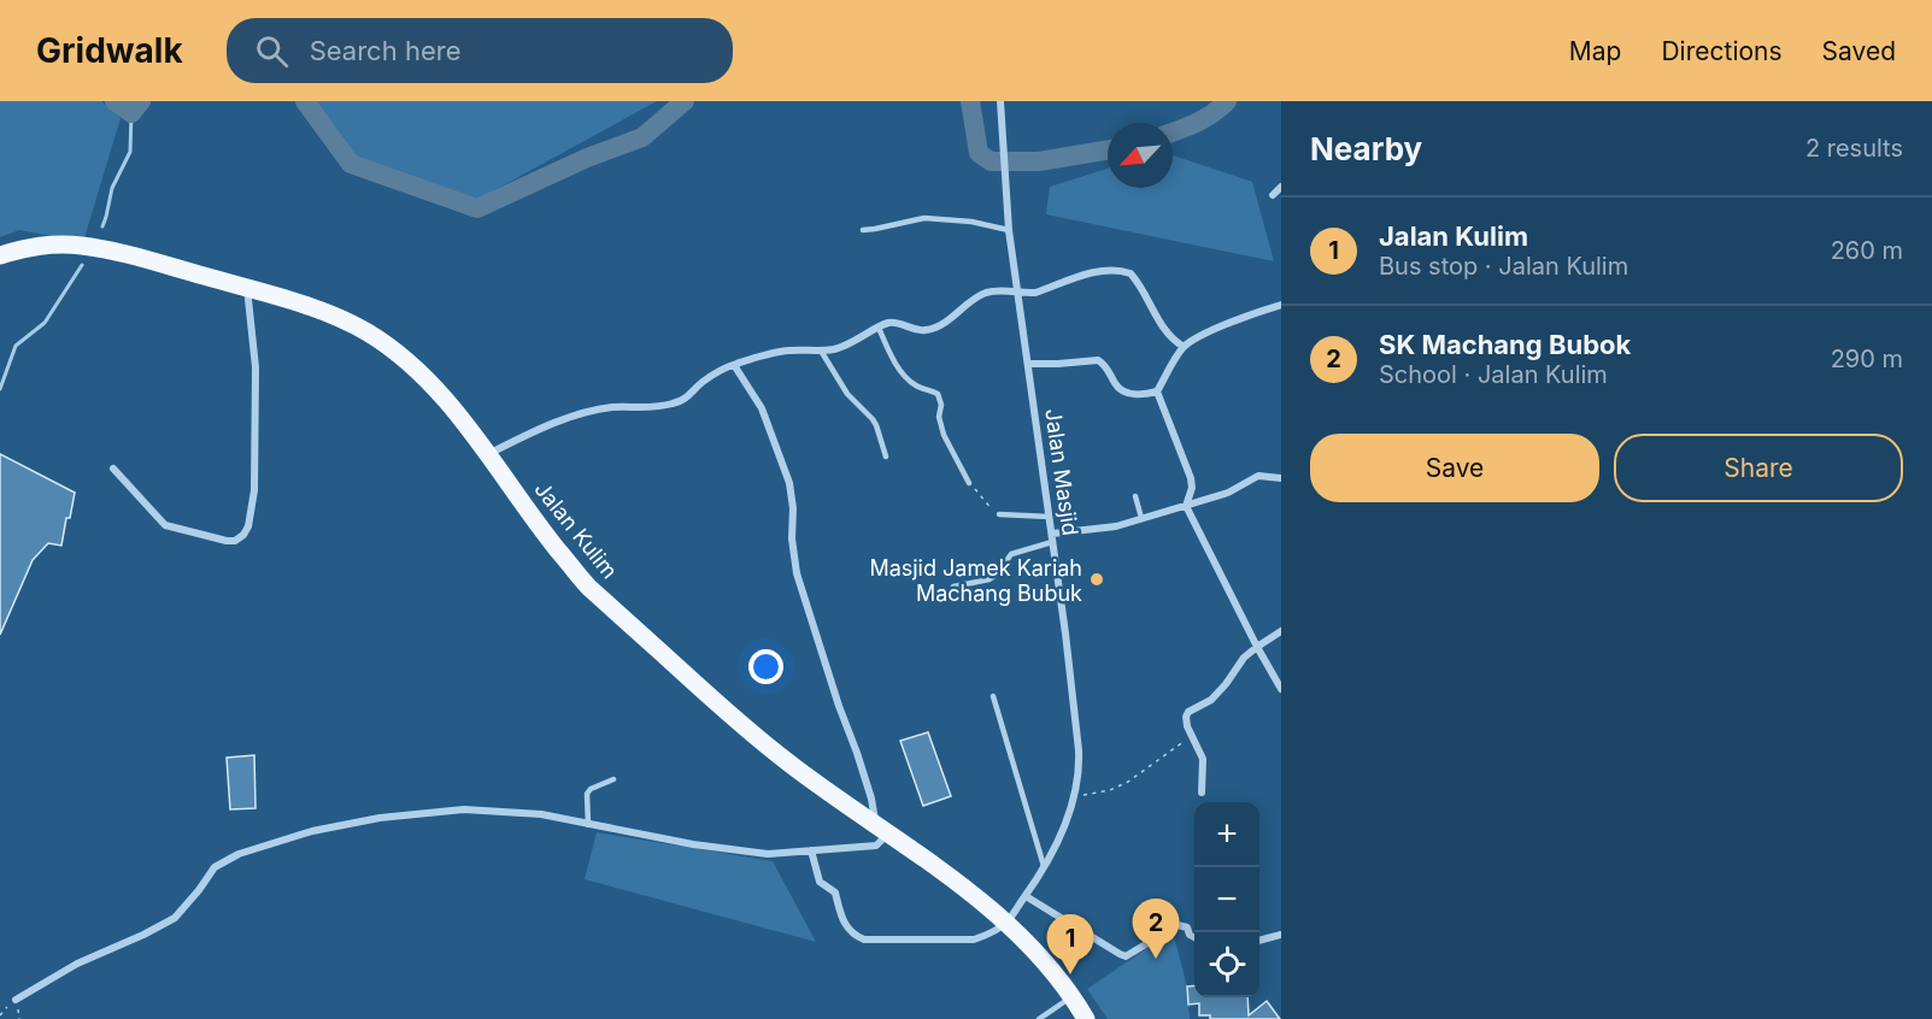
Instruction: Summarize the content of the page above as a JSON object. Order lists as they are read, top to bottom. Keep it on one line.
{"streets":{"main road":["Jalan Kulim"],"street":["Jalan Masjid"]},"crossings":[["Jalan Masjid","Jalan Kulim"]],"places":["Masjid Jamek Kariah Machang Bubuk"],"north":"bottom left","page":{"header":"Gridwalk","search":"Search here","nav":["Map","Directions","Saved"],"heading":["Nearby","2 results"],"list":[{"mark":"1","name":"Jalan Kulim","note":"Bus stop · Jalan Kulim","value":"260 m"},{"mark":"2","name":"SK Machang Bubok","note":"School · Jalan Kulim","value":"290 m"}],"buttons":["Save","Share"],"map_buttons":["+","−"],"pins":["2","1"]}}
